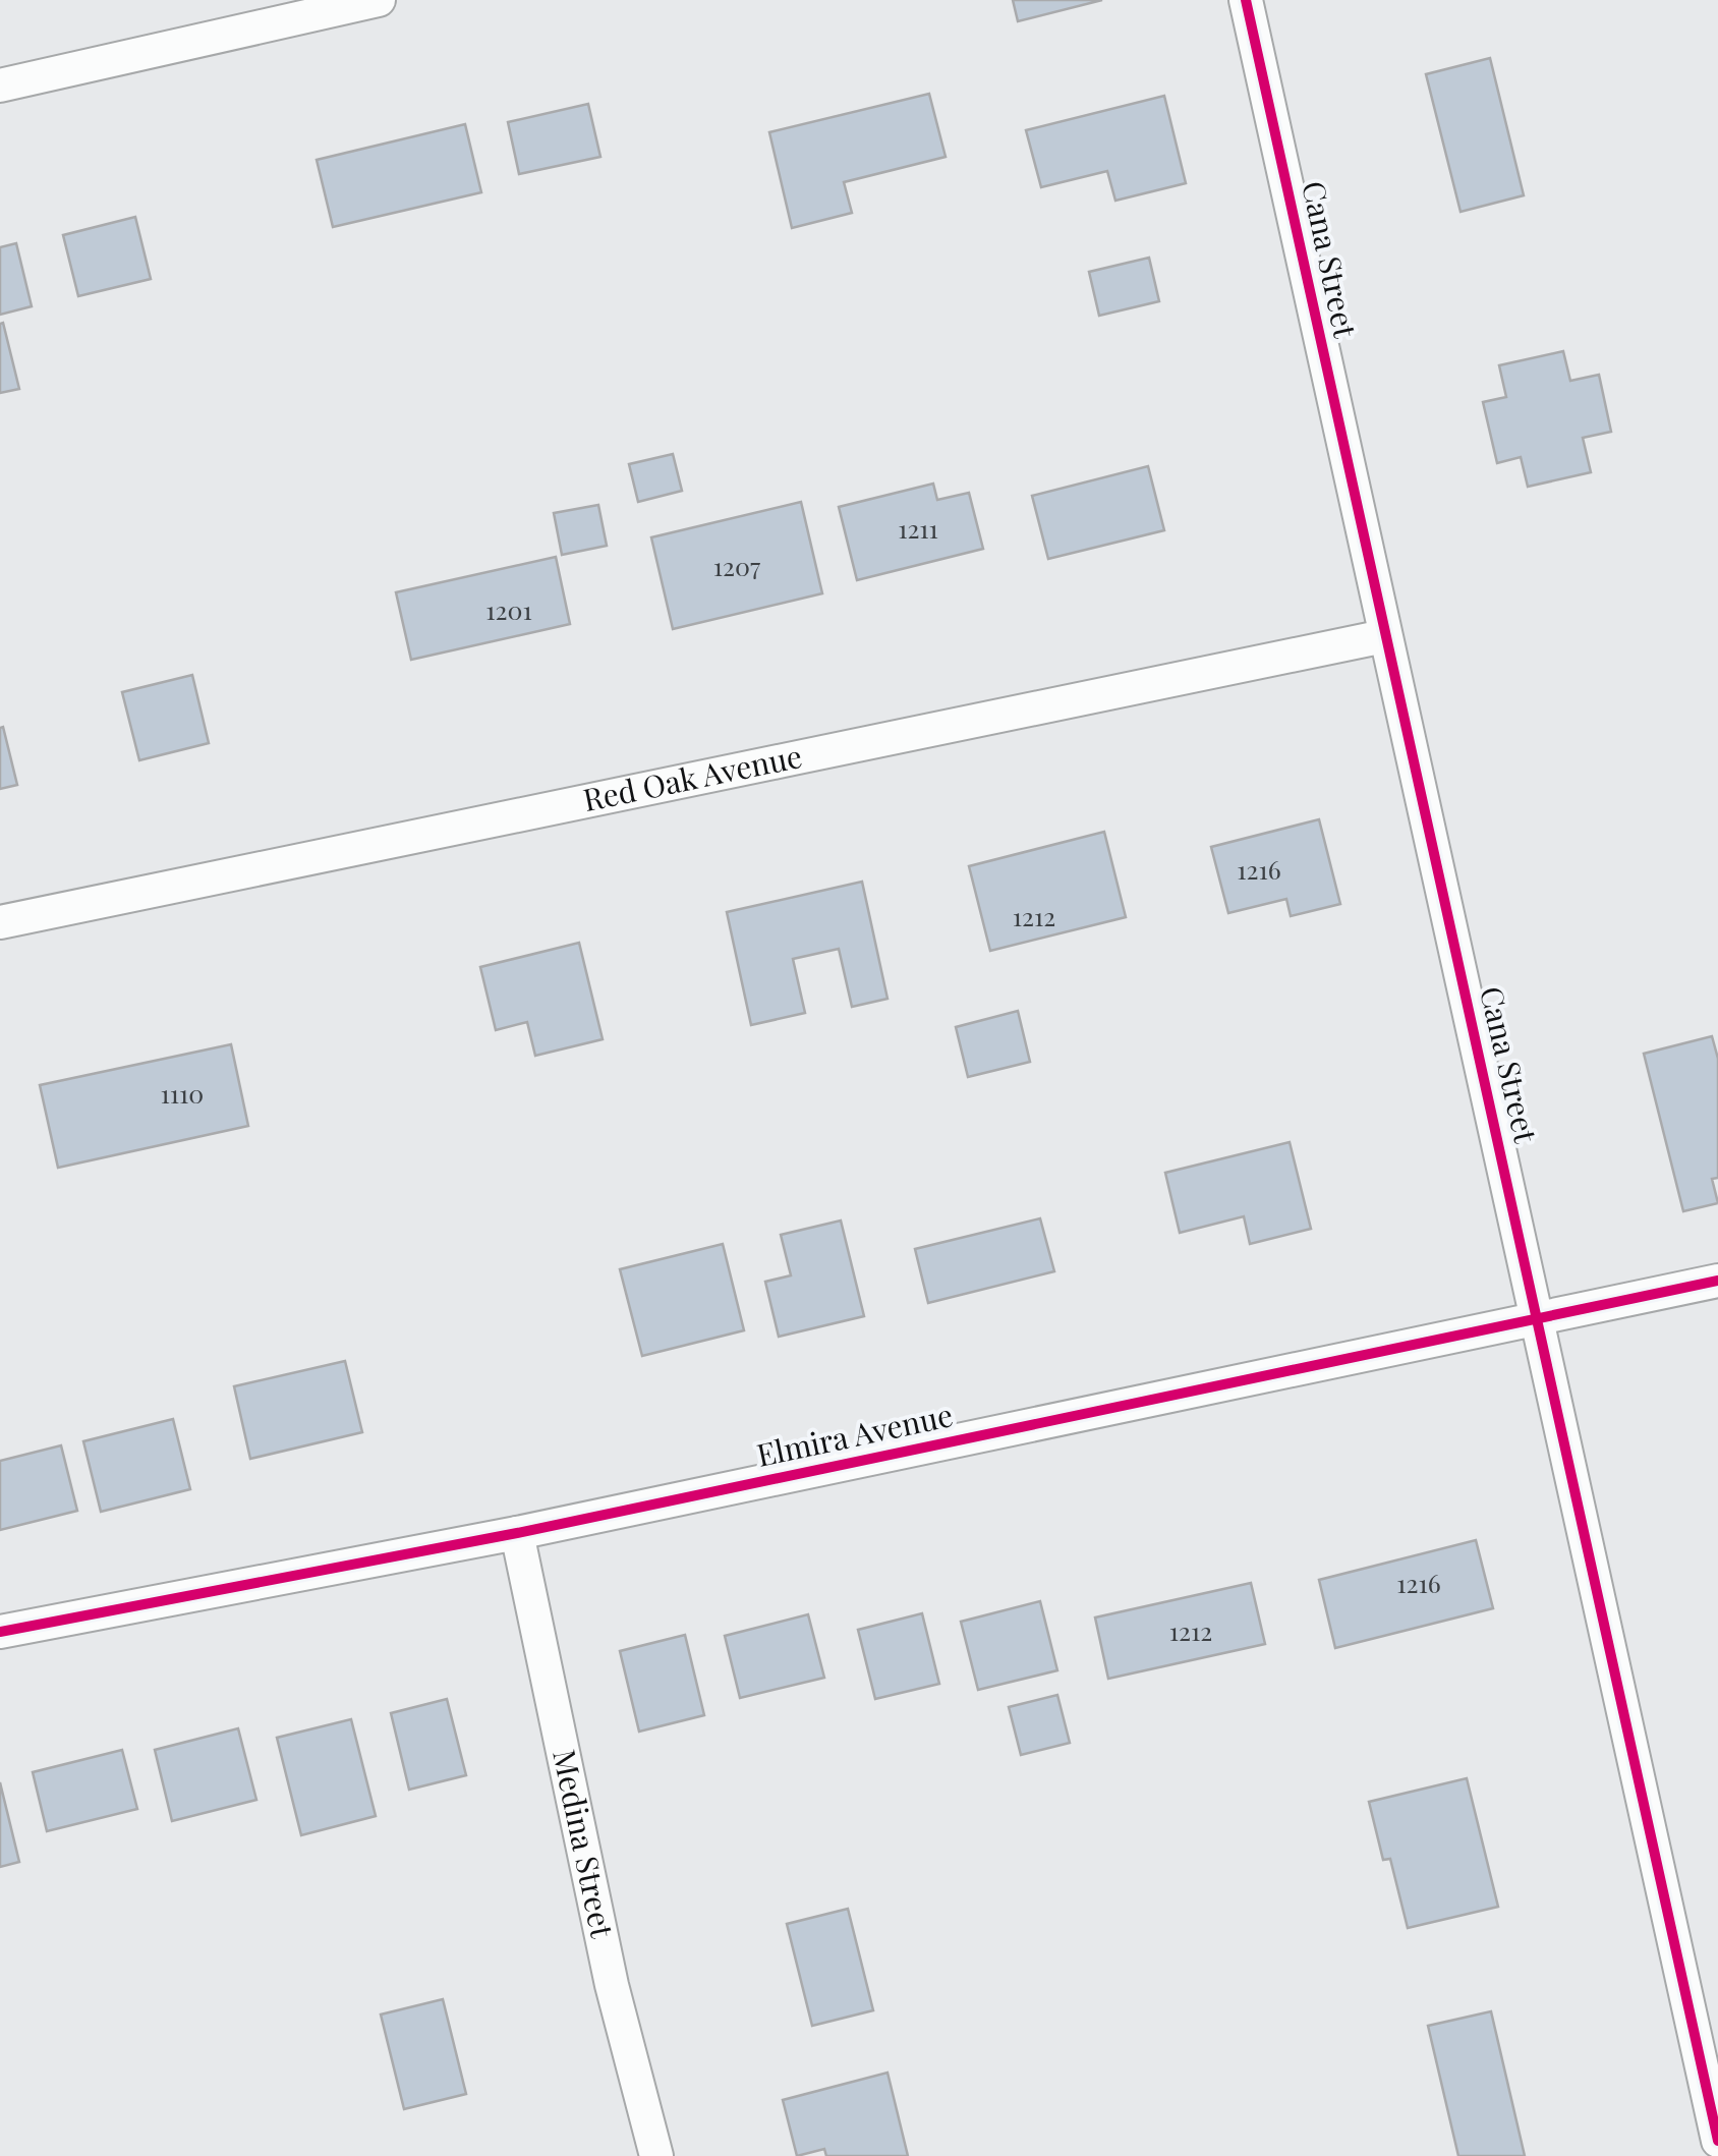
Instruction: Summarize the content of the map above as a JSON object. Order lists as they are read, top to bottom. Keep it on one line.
{"streets":{"street":["Cana Street","Red Oak Avenue","Elmira Avenue","Medina Street"]},"crossings":[["Cana Street","Red Oak Avenue"],["Cana Street","Elmira Avenue"],["Elmira Avenue","Medina Street"]],"house_numbers":["1211","1207","1201","1216","1212","1110","1216","1212"]}
